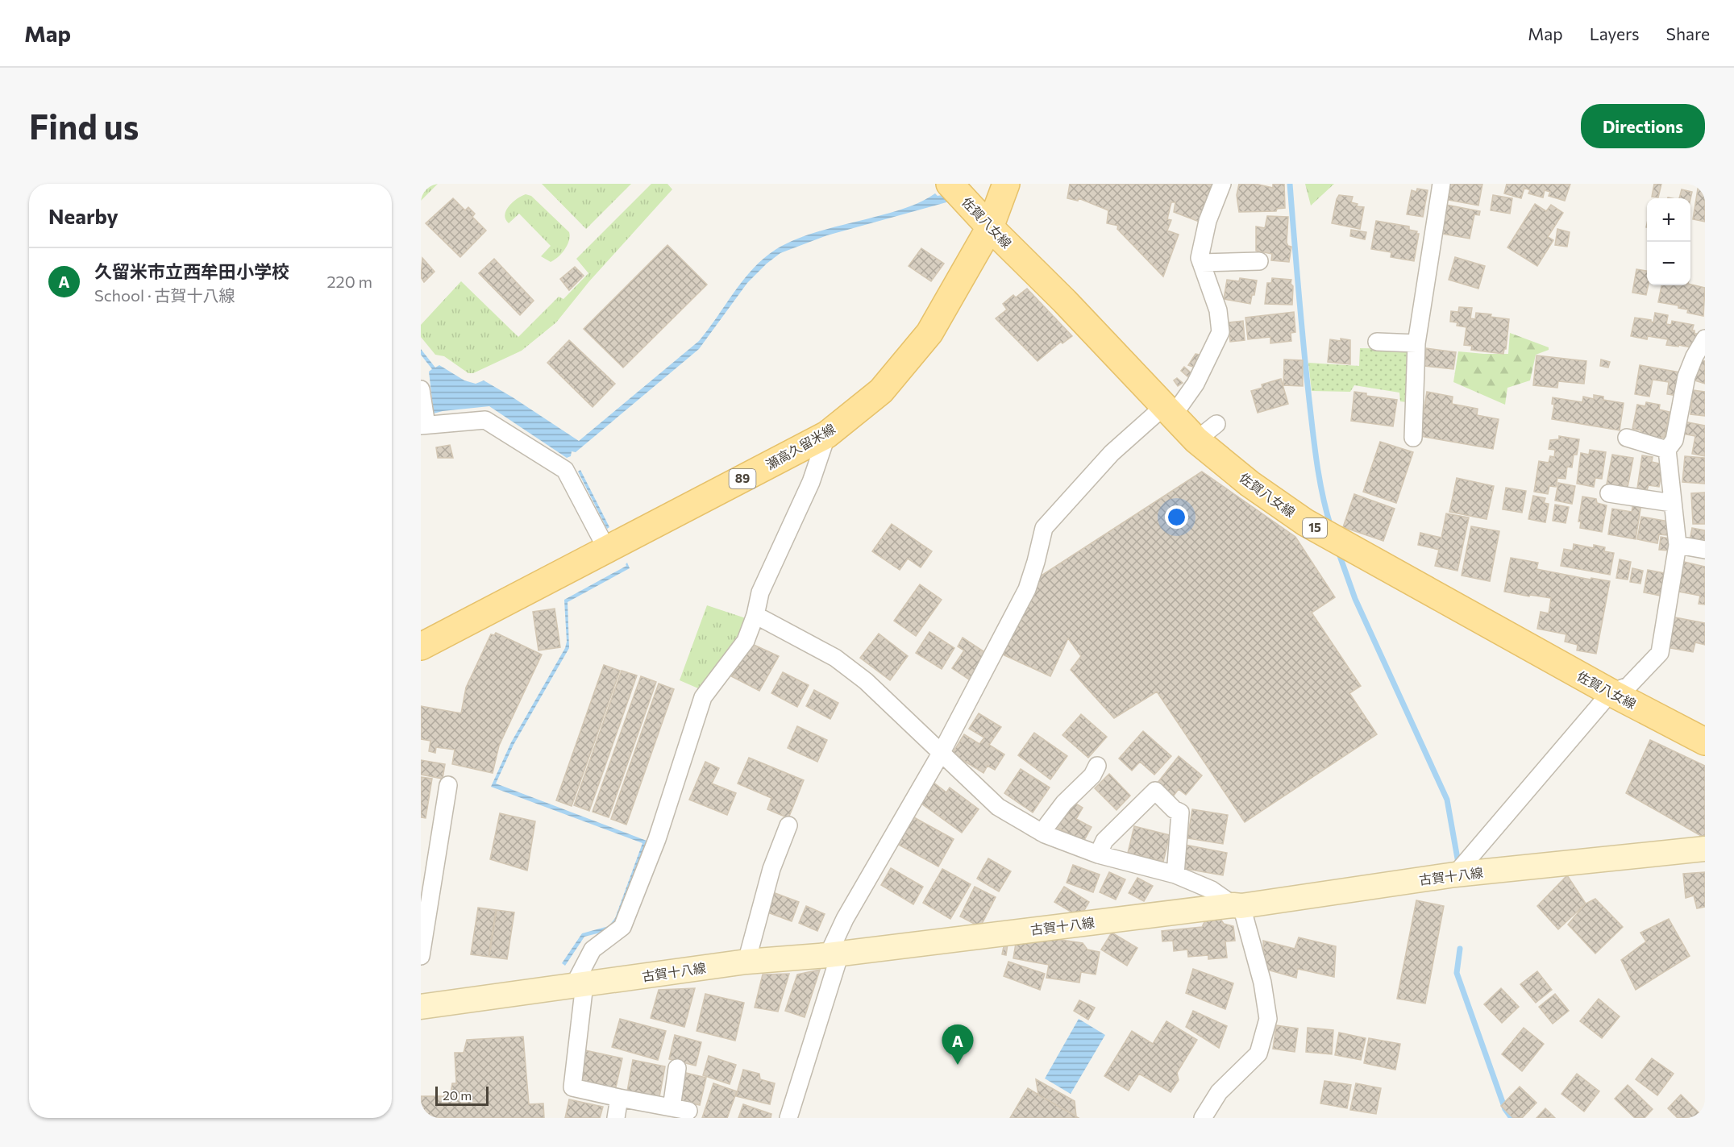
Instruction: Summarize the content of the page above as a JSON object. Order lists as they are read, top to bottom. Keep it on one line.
{"streets":{"main road":["佐賀八女線","瀬高久留米線","89","15","古賀十八線"]},"crossings":[["佐賀八女線","瀬高久留米線"]],"scale_bar":"20 m","page":{"header":"Map","nav":["Map","Layers","Share"],"buttons":"Directions","title":"Find us","heading":"Nearby","map_buttons":["+","−"],"list":[{"mark":"A","name":"久留米市立西牟田小学校","note":"School · 古賀十八線","value":"220 m"}],"pins":"A","scale":"20 m"}}
